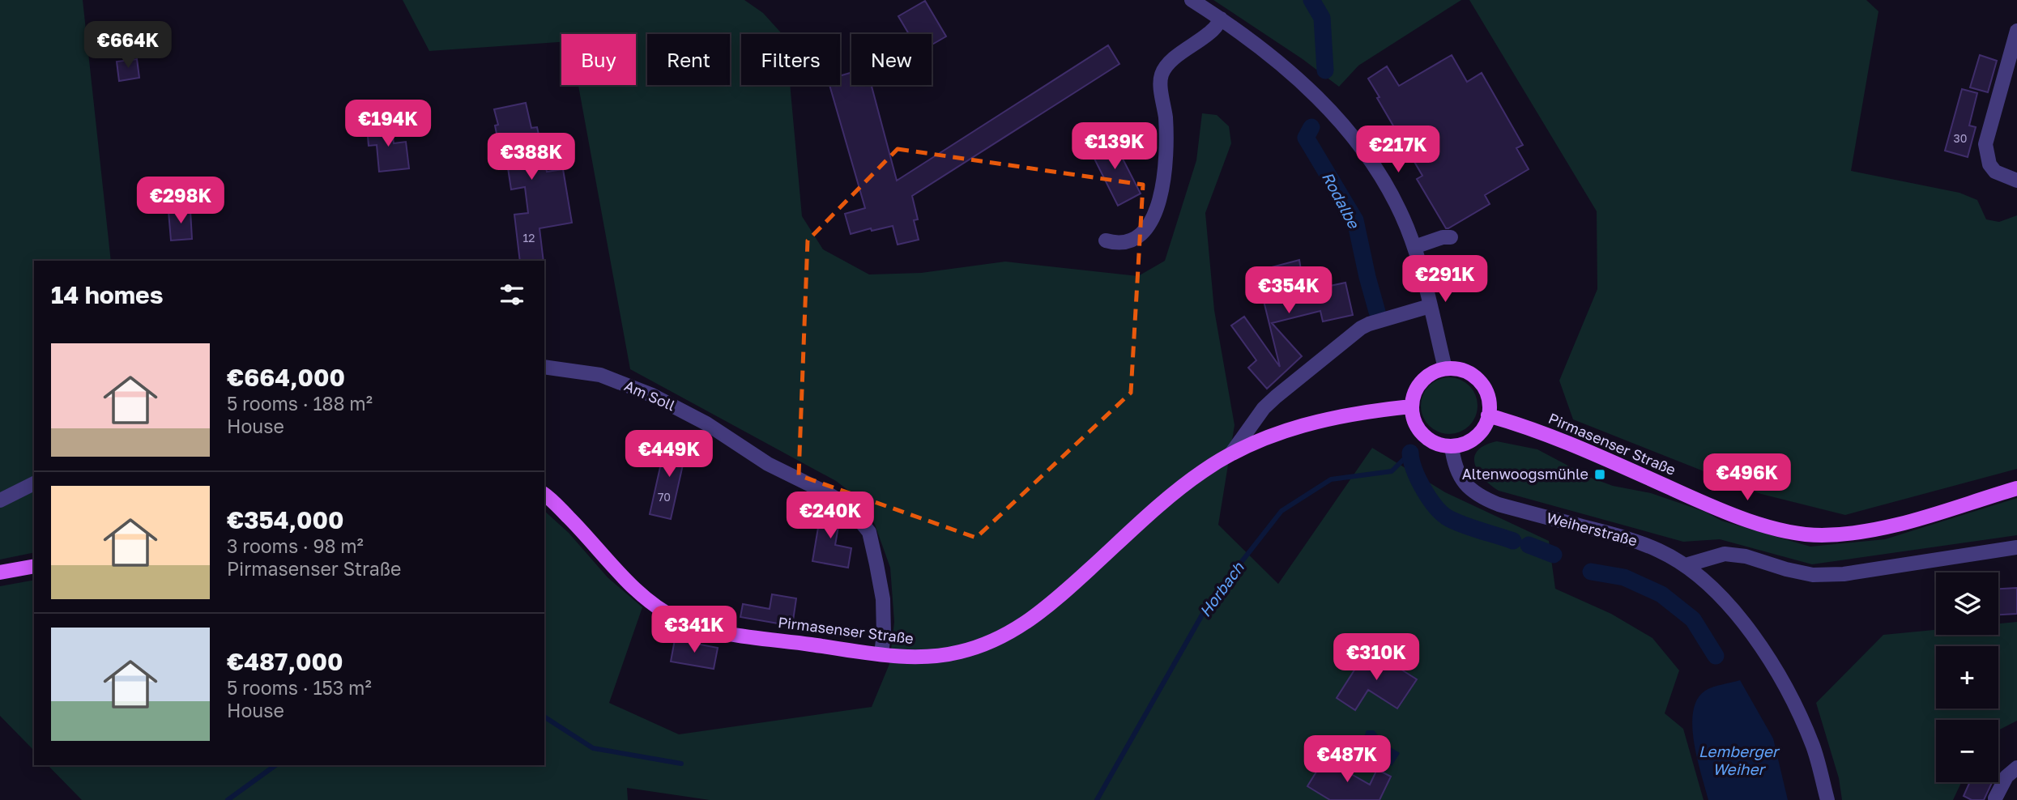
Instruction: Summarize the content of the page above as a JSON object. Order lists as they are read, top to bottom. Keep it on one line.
{"streets":{"main road":["Pirmasenser Straße"],"street":["Am Soll","Weiherstraße"]},"crossings":[["Am Soll","Pirmasenser Straße"],["Pirmasenser Straße","Weiherstraße"]],"water":["Rodalbe","Horbach","Lemberger Weiher"],"places":{"transit":["Altenwoogsmühle"]},"house_numbers":["30","12","70"],"page":{"price":["€664K","€194K","€139K","€217K","€388K","€298K","€291K","€354K","€449K","€496K","€240K","€341K","€310K","€487K"],"chip":["Buy","Rent","Filters","New"],"heading":"14 homes","list":[{"name":"€664,000","note":"5 rooms · 188 m² · House"},{"name":"€354,000","note":"3 rooms · 98 m² · Pirmasenser Straße"},{"name":"€487,000","note":"5 rooms · 153 m² · House"}],"map_buttons":["+","−"]}}
